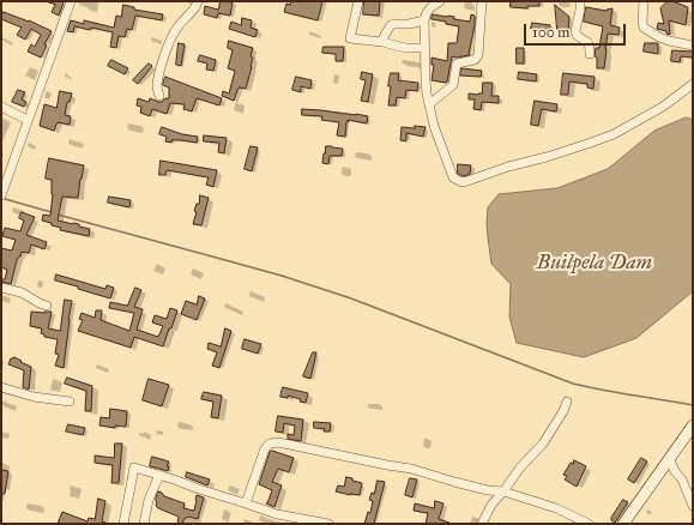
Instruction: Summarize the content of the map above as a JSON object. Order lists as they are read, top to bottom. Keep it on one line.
{"water":["Builpela Dam"],"scale_bar":"100 m"}
